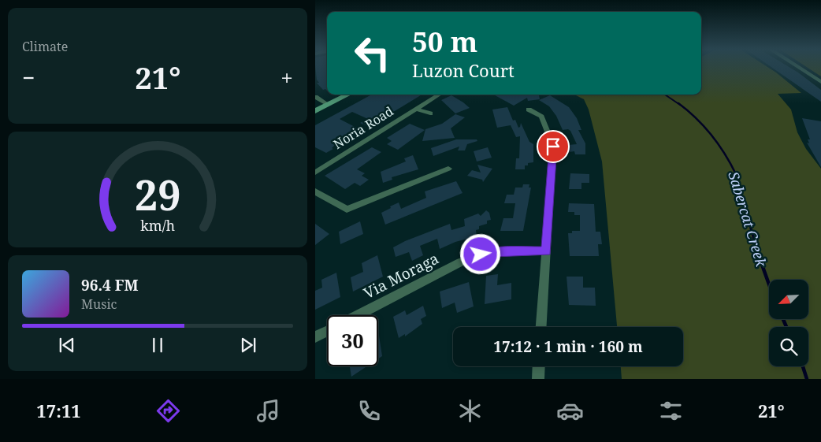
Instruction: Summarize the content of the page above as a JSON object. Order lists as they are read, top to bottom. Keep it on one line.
{"streets":{"street":["Noria Road","Via Moraga"]},"water":["Sabercat Creek"],"north":"bottom left","page":{"tile":"Climate","turn":["50 m","Luzon Court"],"heat":["−","21°","+"],"song":["96.4 FM","Music"],"limit":"30","trip":"17:12 · 1 min · 160 m","tabs":["17:11","21°"],"gauge":["29","km/h"]}}
